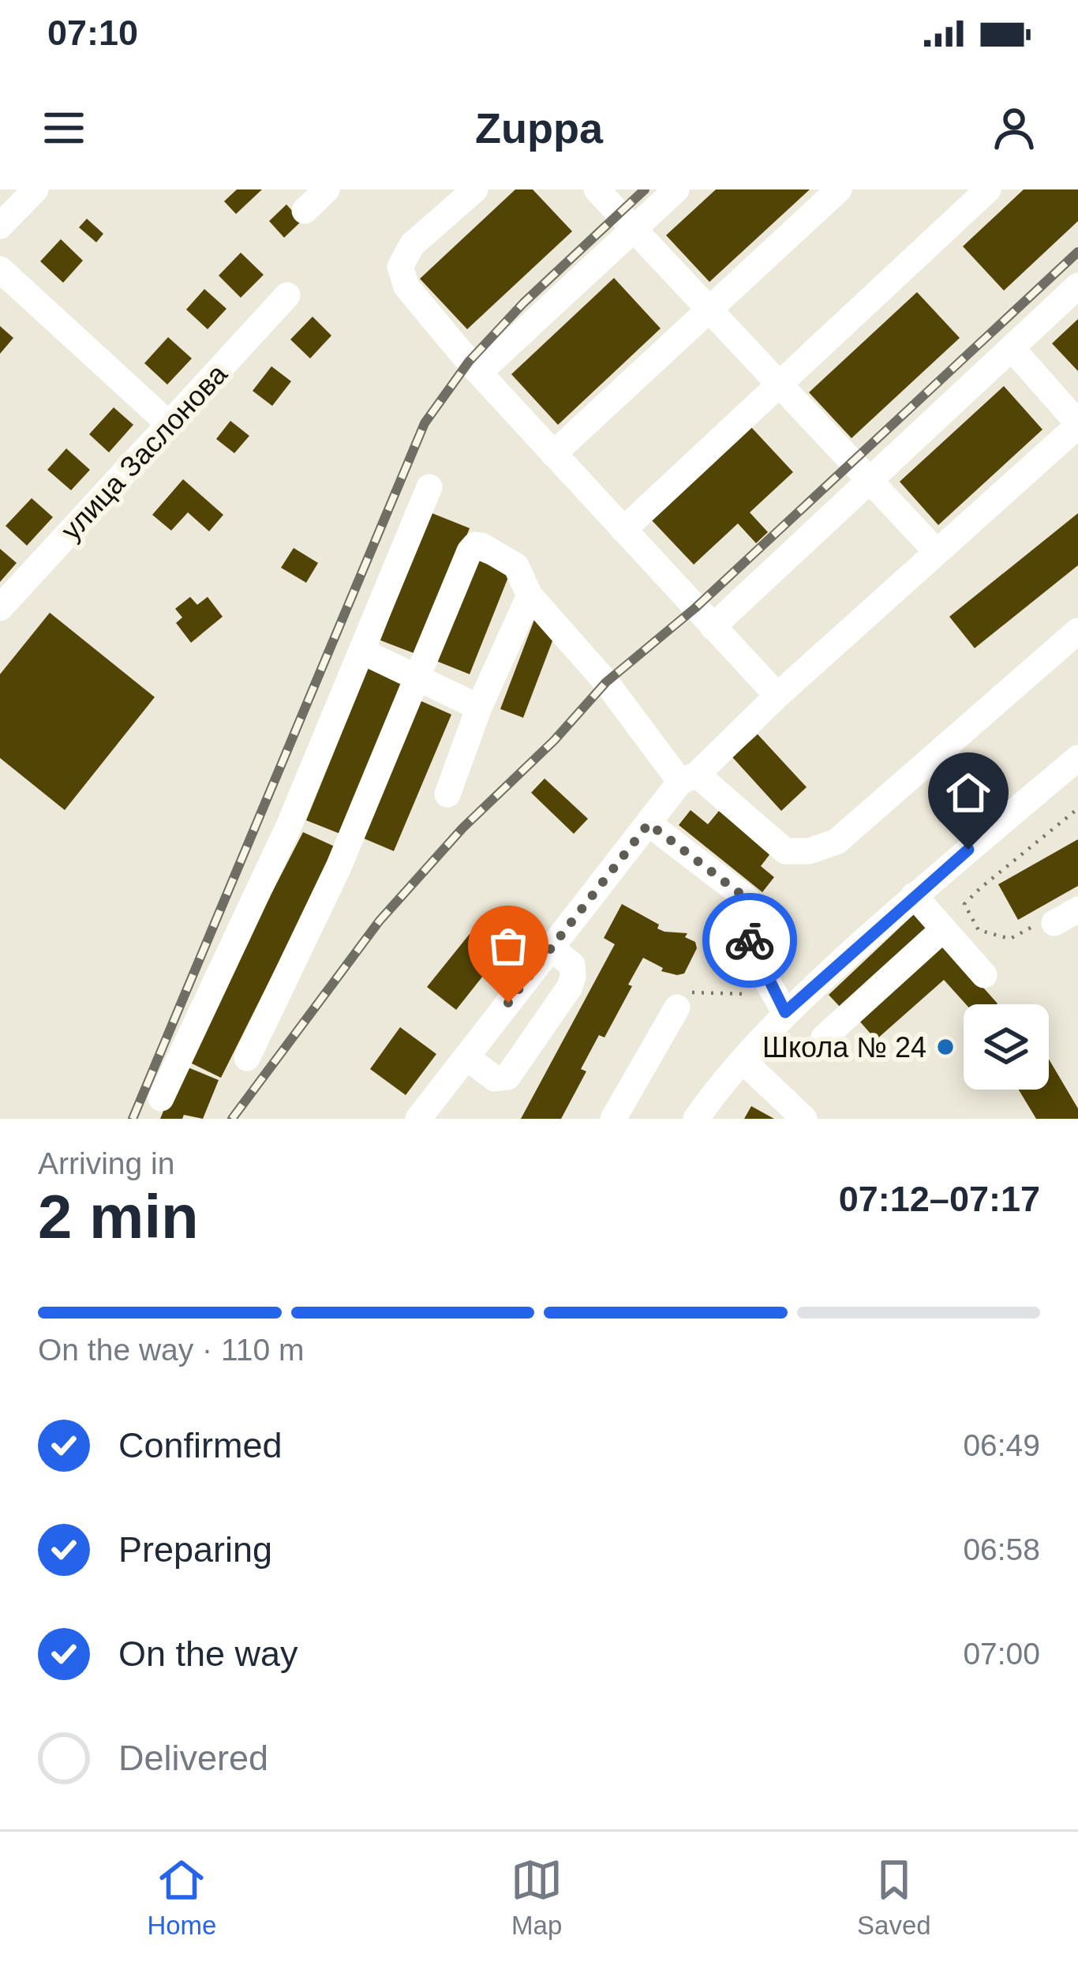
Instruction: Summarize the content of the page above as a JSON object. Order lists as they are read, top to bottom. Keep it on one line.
{"streets":{"street":["улица Заслонова"]},"places":["Школа № 24"],"page":{"status":"07:10","header":"Zuppa","heading":["2 min","Arriving in","07:12–07:17"],"bar":"On the way · 110 m","list":[["Confirmed","06:49"],["Preparing","06:58"],["On the way","07:00"],"Delivered"],"tabs":["Home","Map","Saved"]}}
